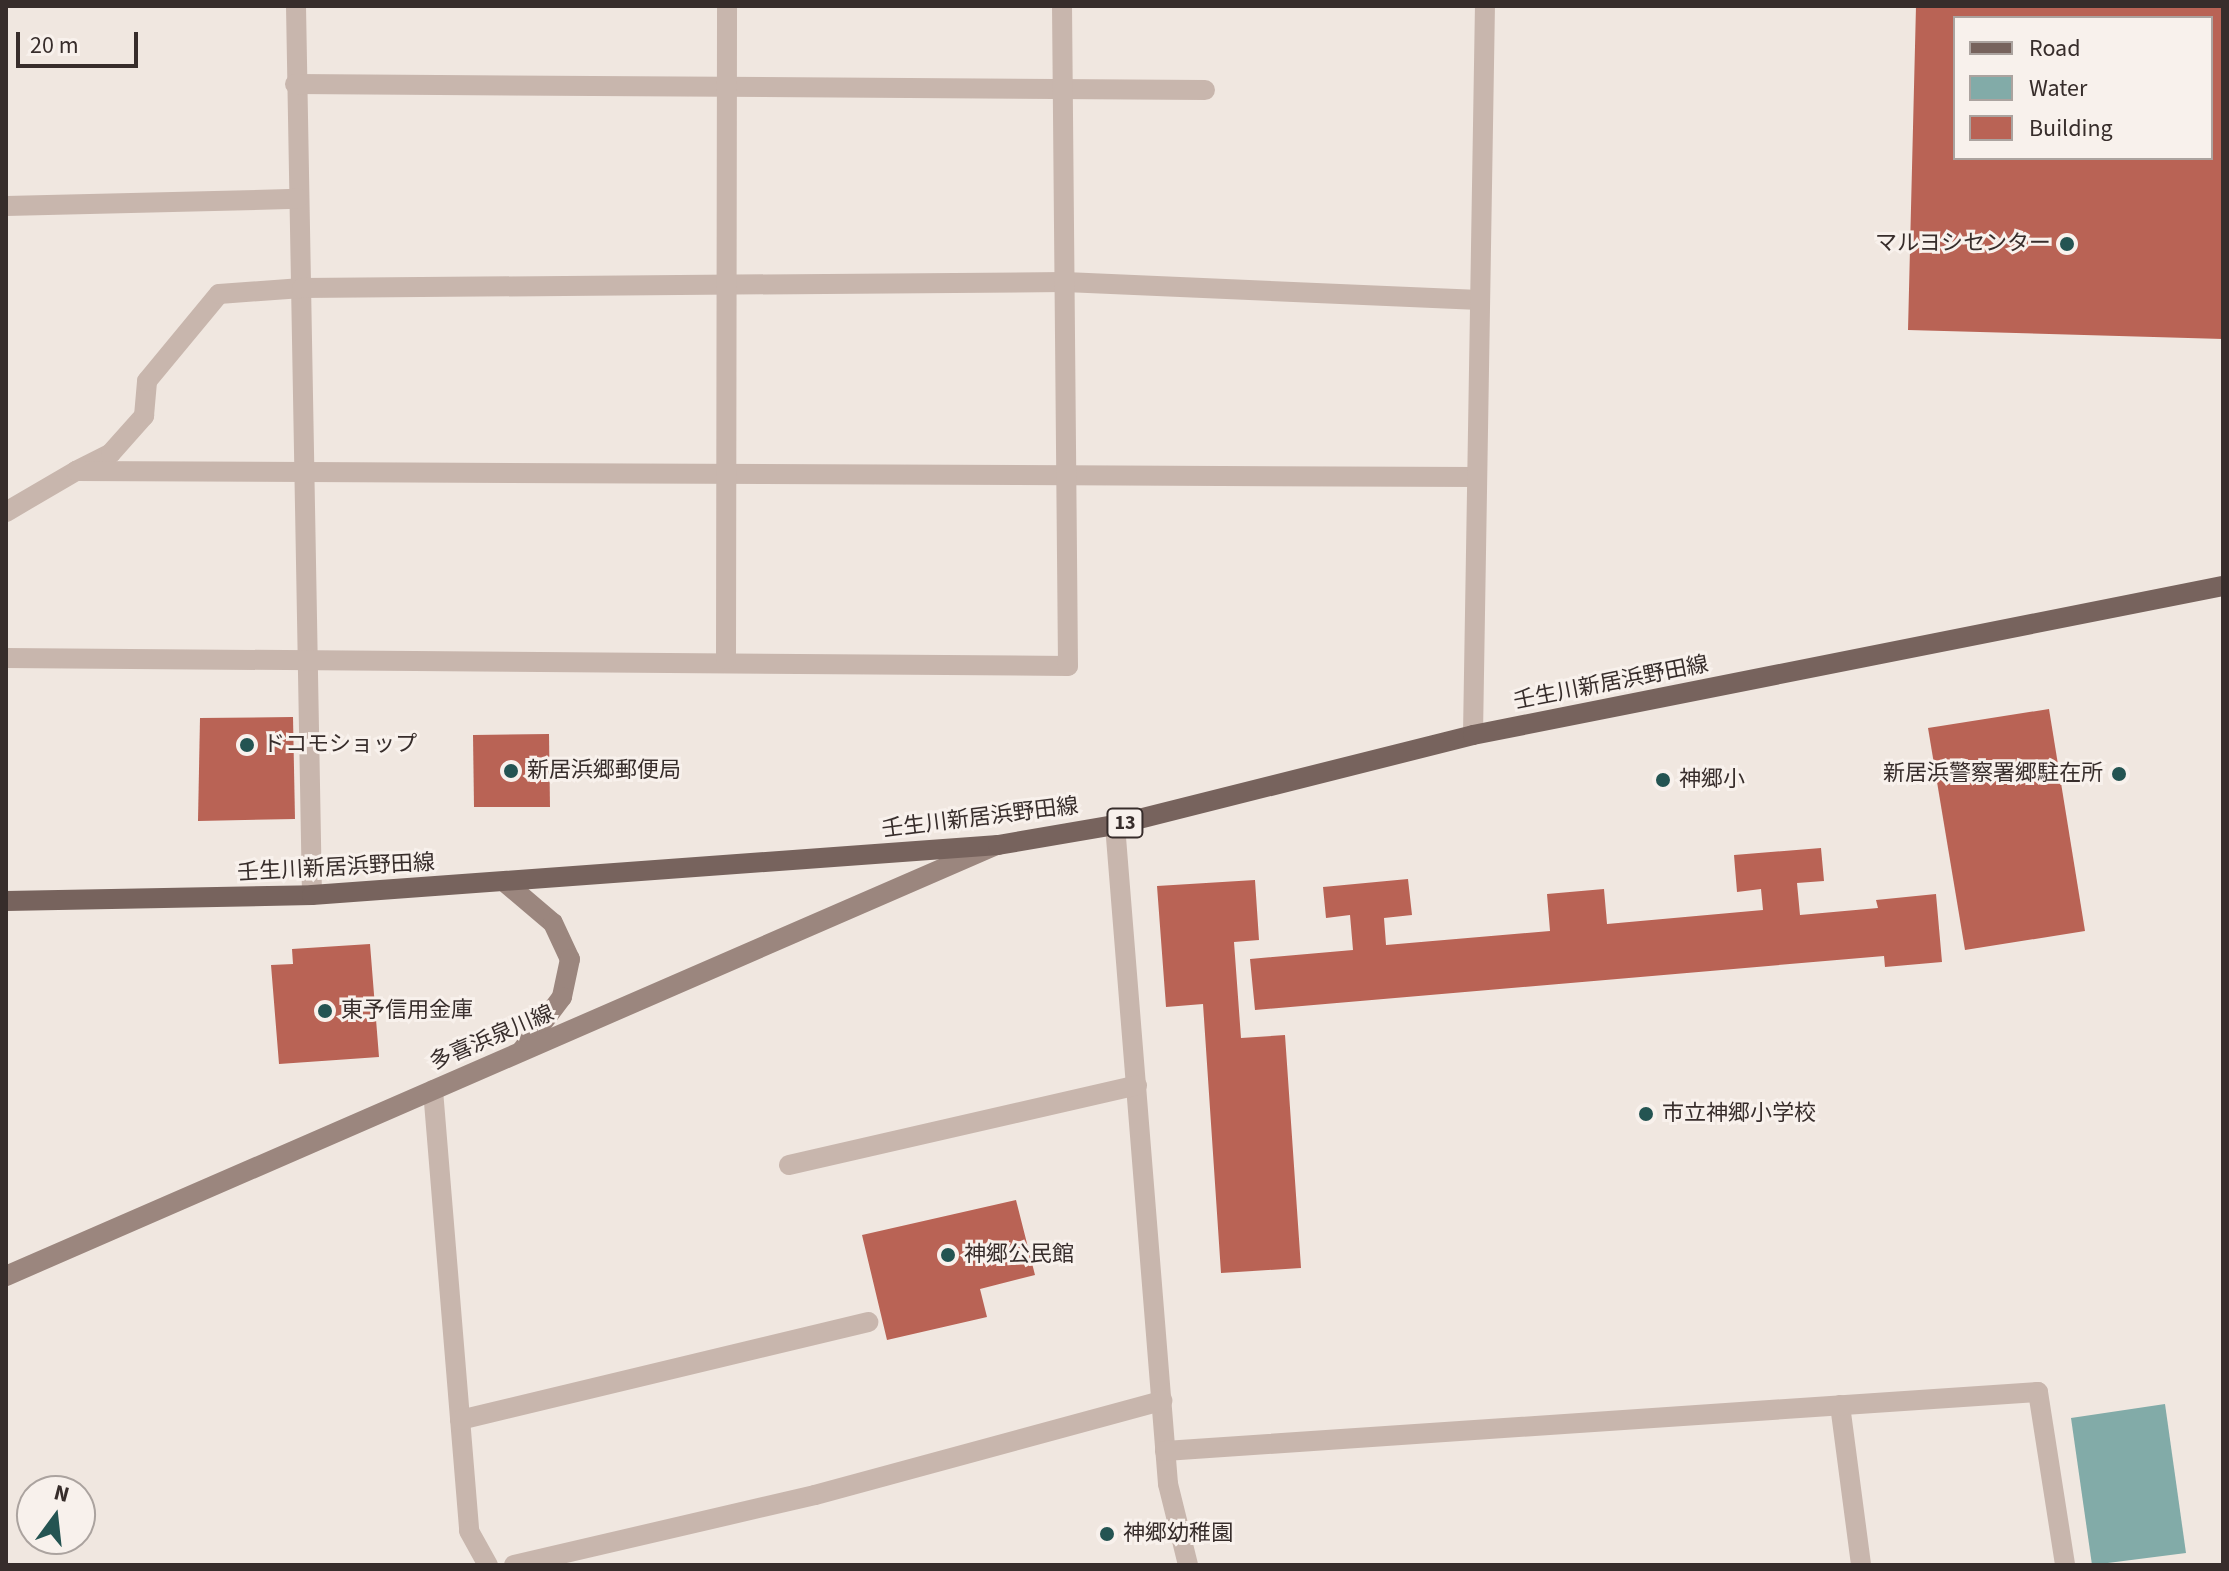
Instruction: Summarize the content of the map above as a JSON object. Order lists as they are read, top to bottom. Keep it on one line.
{"streets":{"main road":["壬生川新居浜野田線","13","多喜浜泉川線"]},"crossings":[["壬生川新居浜野田線","多喜浜泉川線"]],"places":["マルヨシセンター","ドコモショップ","新居浜郷郵便局","新居浜警察署郷駐在所","神郷小","東予信用金庫","市立神郷小学校","神郷公民館","神郷幼稚園"],"legend":["Road","Water","Building"],"scale_bar":"20 m","north":"top"}
